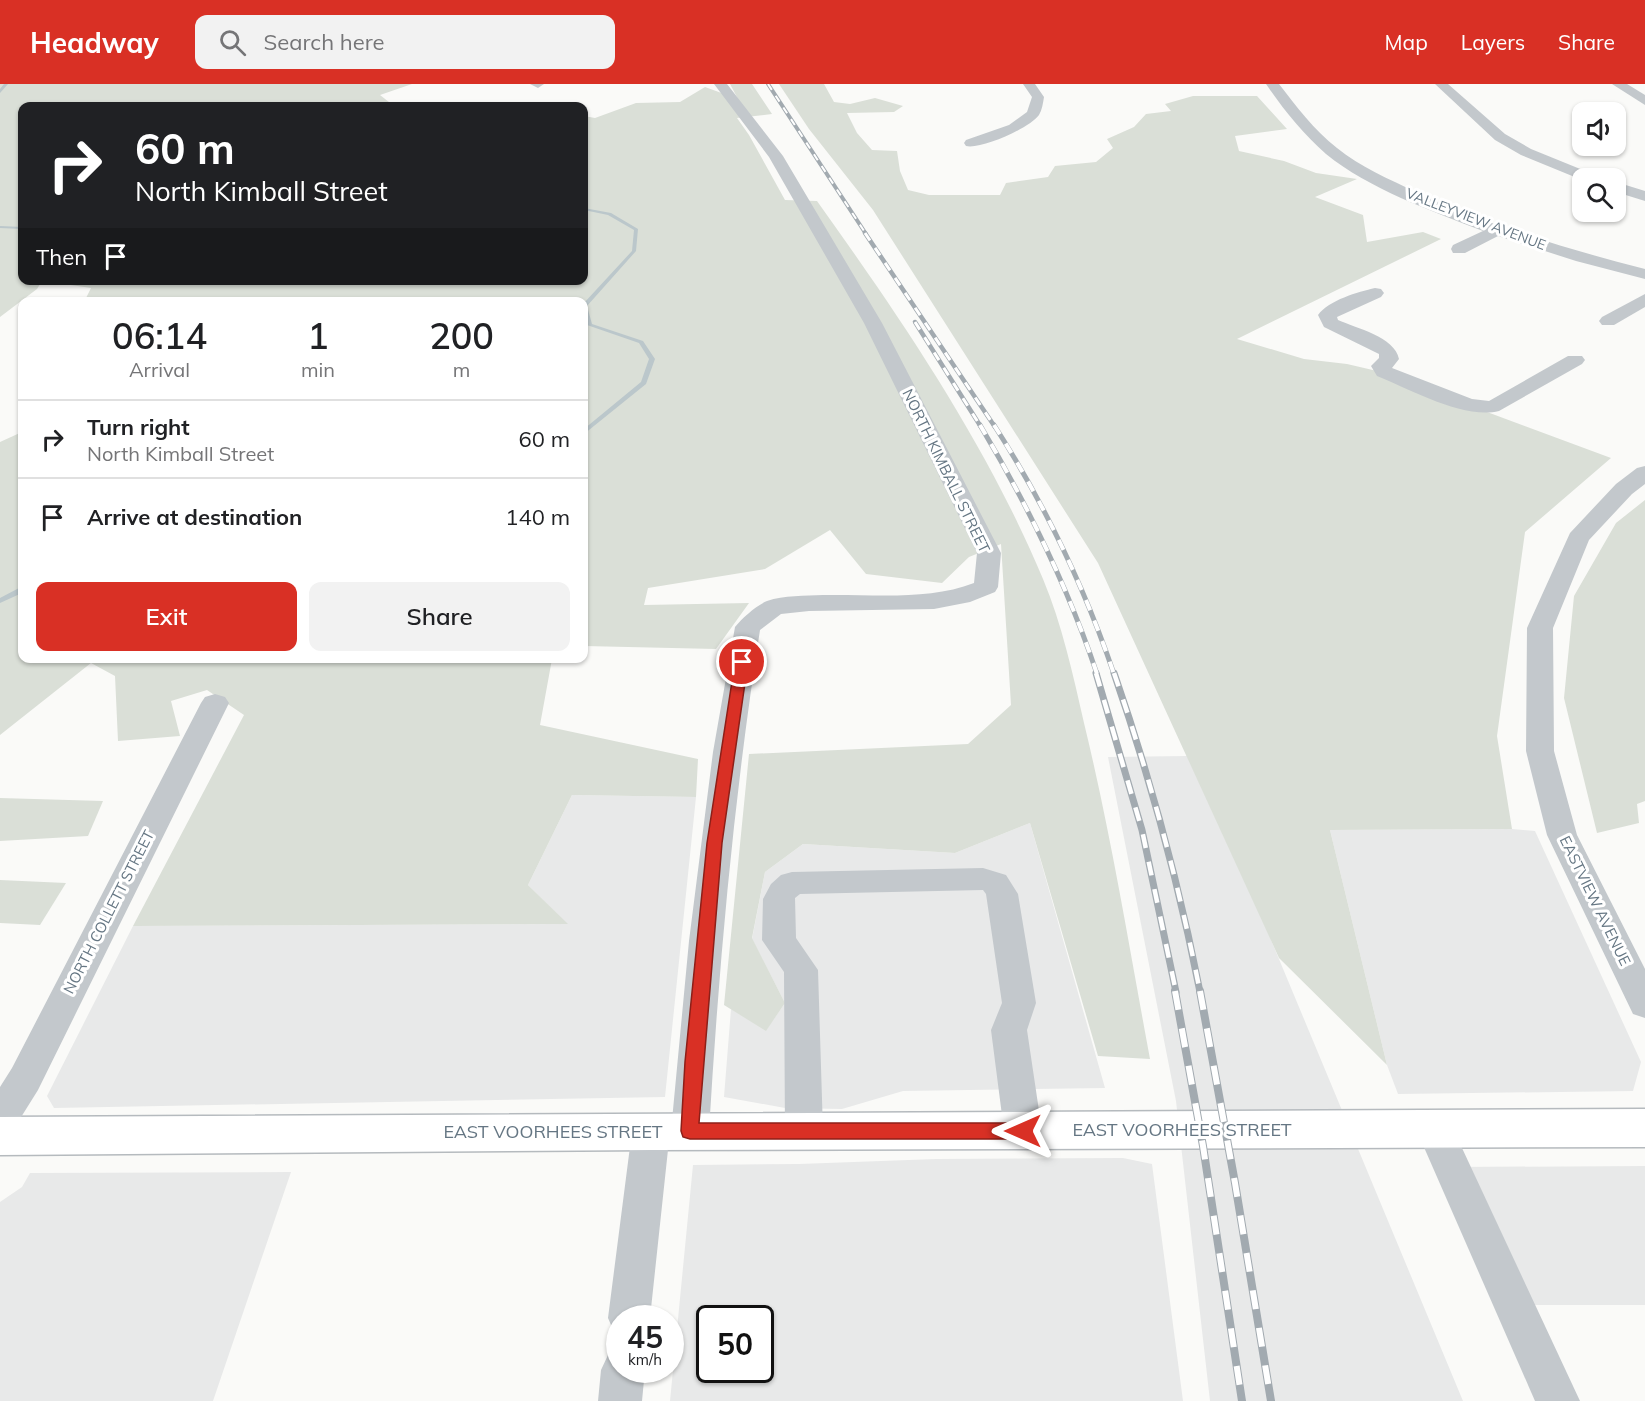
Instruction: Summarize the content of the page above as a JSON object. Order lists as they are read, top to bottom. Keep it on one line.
{"streets":{"main road":["EAST VOORHEES STREET"],"street":["VALLEYVIEW AVENUE","NORTH KIMBALL STREET","EASTVIEW AVENUE","NORTH COLLETT STREET"]},"crossings":[["NORTH KIMBALL STREET","EAST VOORHEES STREET"]],"page":{"header":"Headway","search":"Search here","nav":["Map","Layers","Share"],"turn":["60 m","North Kimball Street"],"then":"Then","eta":["06:14","Arrival","1","min","200","m"],"list":[{"name":"Turn right","note":"North Kimball Street","value":"60 m"},{"name":"Arrive at destination","value":"140 m"}],"buttons":["Exit","Share"],"speed":"45 km/h","limit":"50"}}
